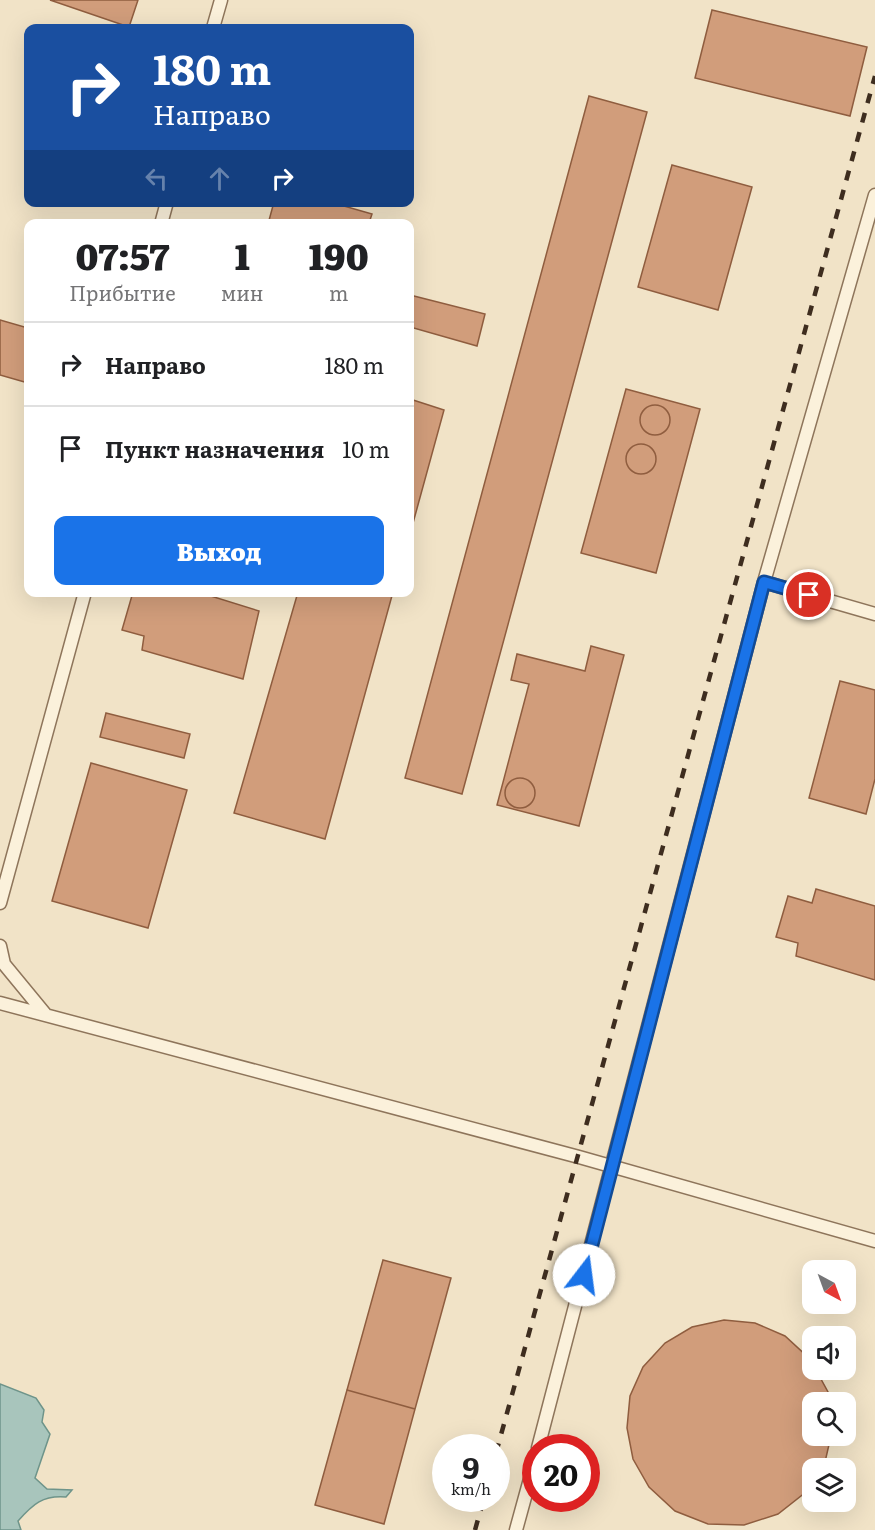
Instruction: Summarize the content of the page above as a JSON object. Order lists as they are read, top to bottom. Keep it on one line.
{"north":"bottom right","page":{"turn":["180 m","Направо"],"eta":["07:57","Прибытие","1","мин","190","m"],"list":[{"name":"Направо","value":"180 m"},{"name":"Пункт назначения","value":"10 m"}],"buttons":"Выход","speed":"9 km/h","limit":"20"}}
